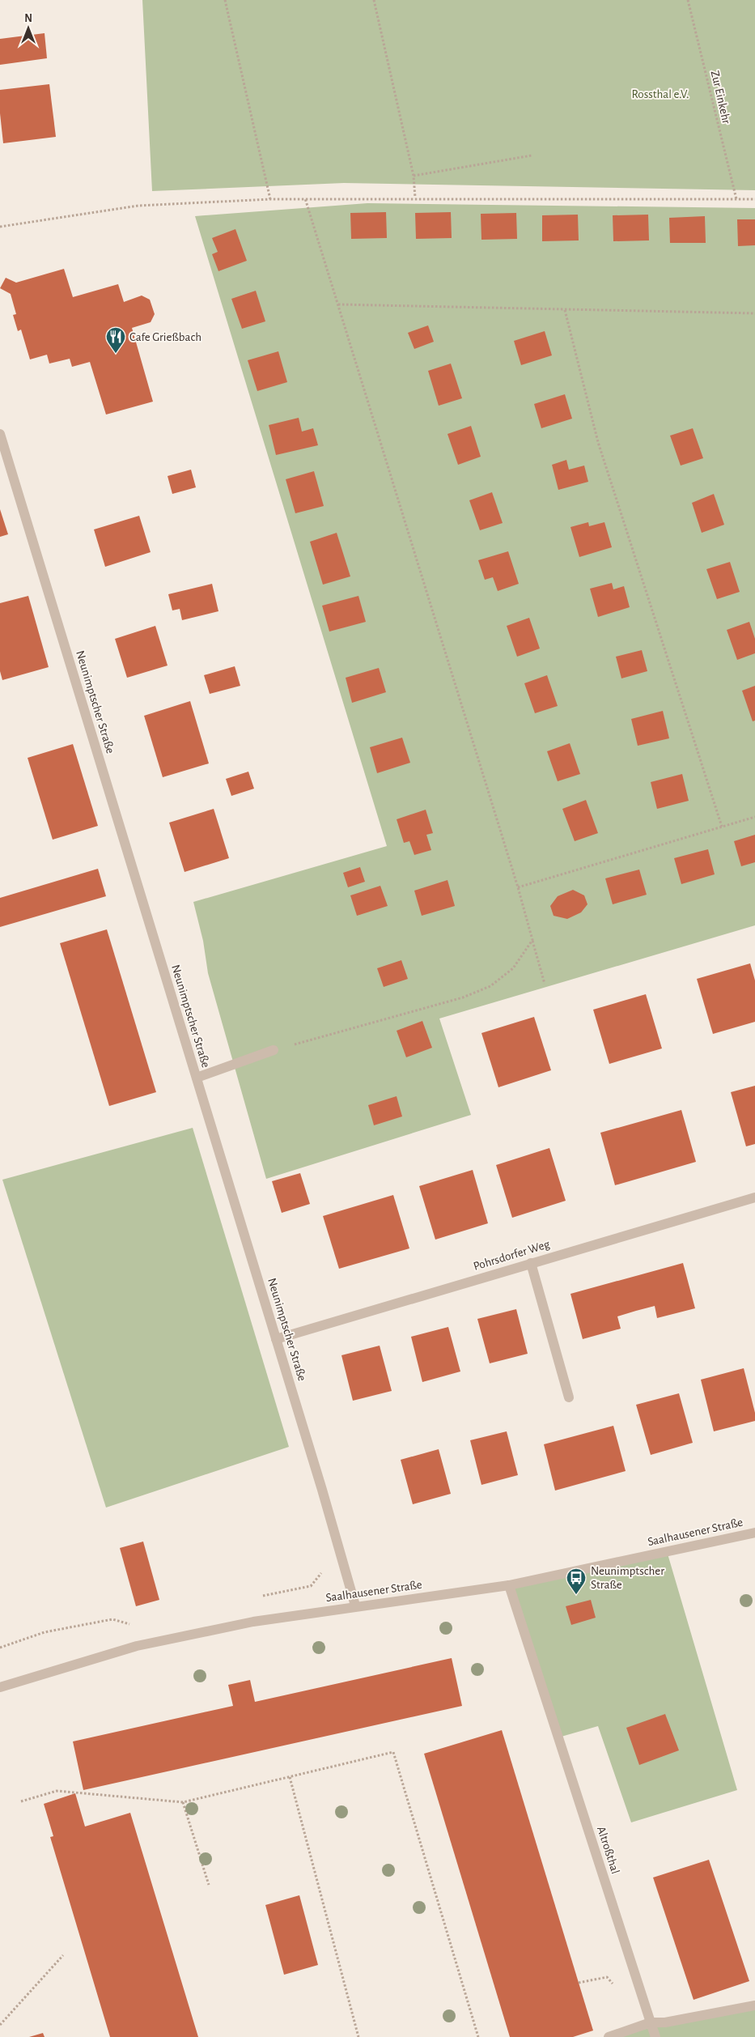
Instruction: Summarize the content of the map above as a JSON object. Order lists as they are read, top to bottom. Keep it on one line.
{"streets":{"street":["Neunimptscher Straße","Pohrsdorfer Weg","Saalhausener Straße","Altroßthal"],"path":["Zur Einkehr"]},"crossings":[["Neunimptscher Straße","Pohrsdorfer Weg"],["Neunimptscher Straße","Saalhausener Straße"],["Saalhausener Straße","Altroßthal"]],"parks":["Rossthal e.V."],"places":{"restaurant":["Cafe Grießbach"],"bus stop":["Neunimptscher Straße"]},"north":"top"}
